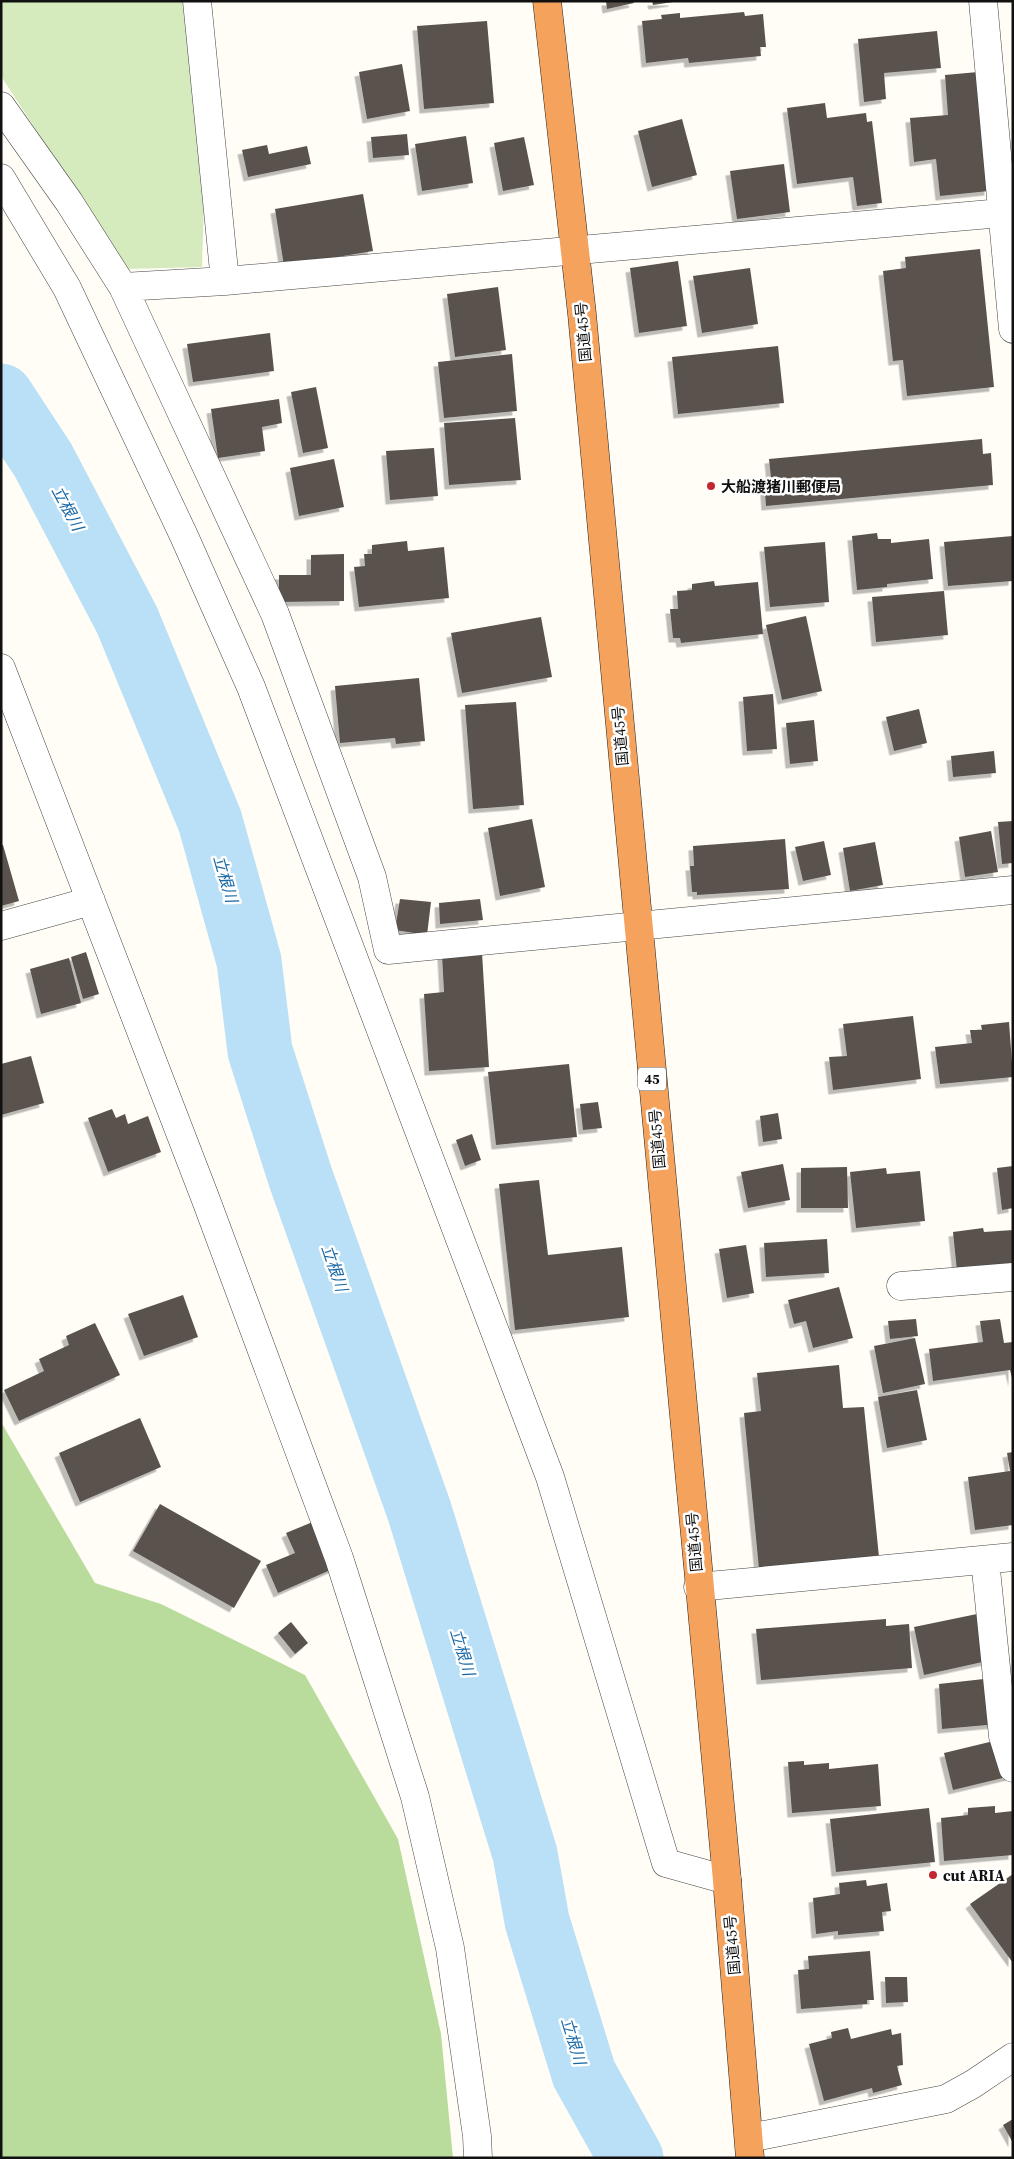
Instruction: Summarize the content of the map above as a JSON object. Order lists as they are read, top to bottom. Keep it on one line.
{"streets":{"highway":["国道45号","45"]},"water":["立根川"],"places":["大船渡猪川郵便局","cut ARIA"]}
